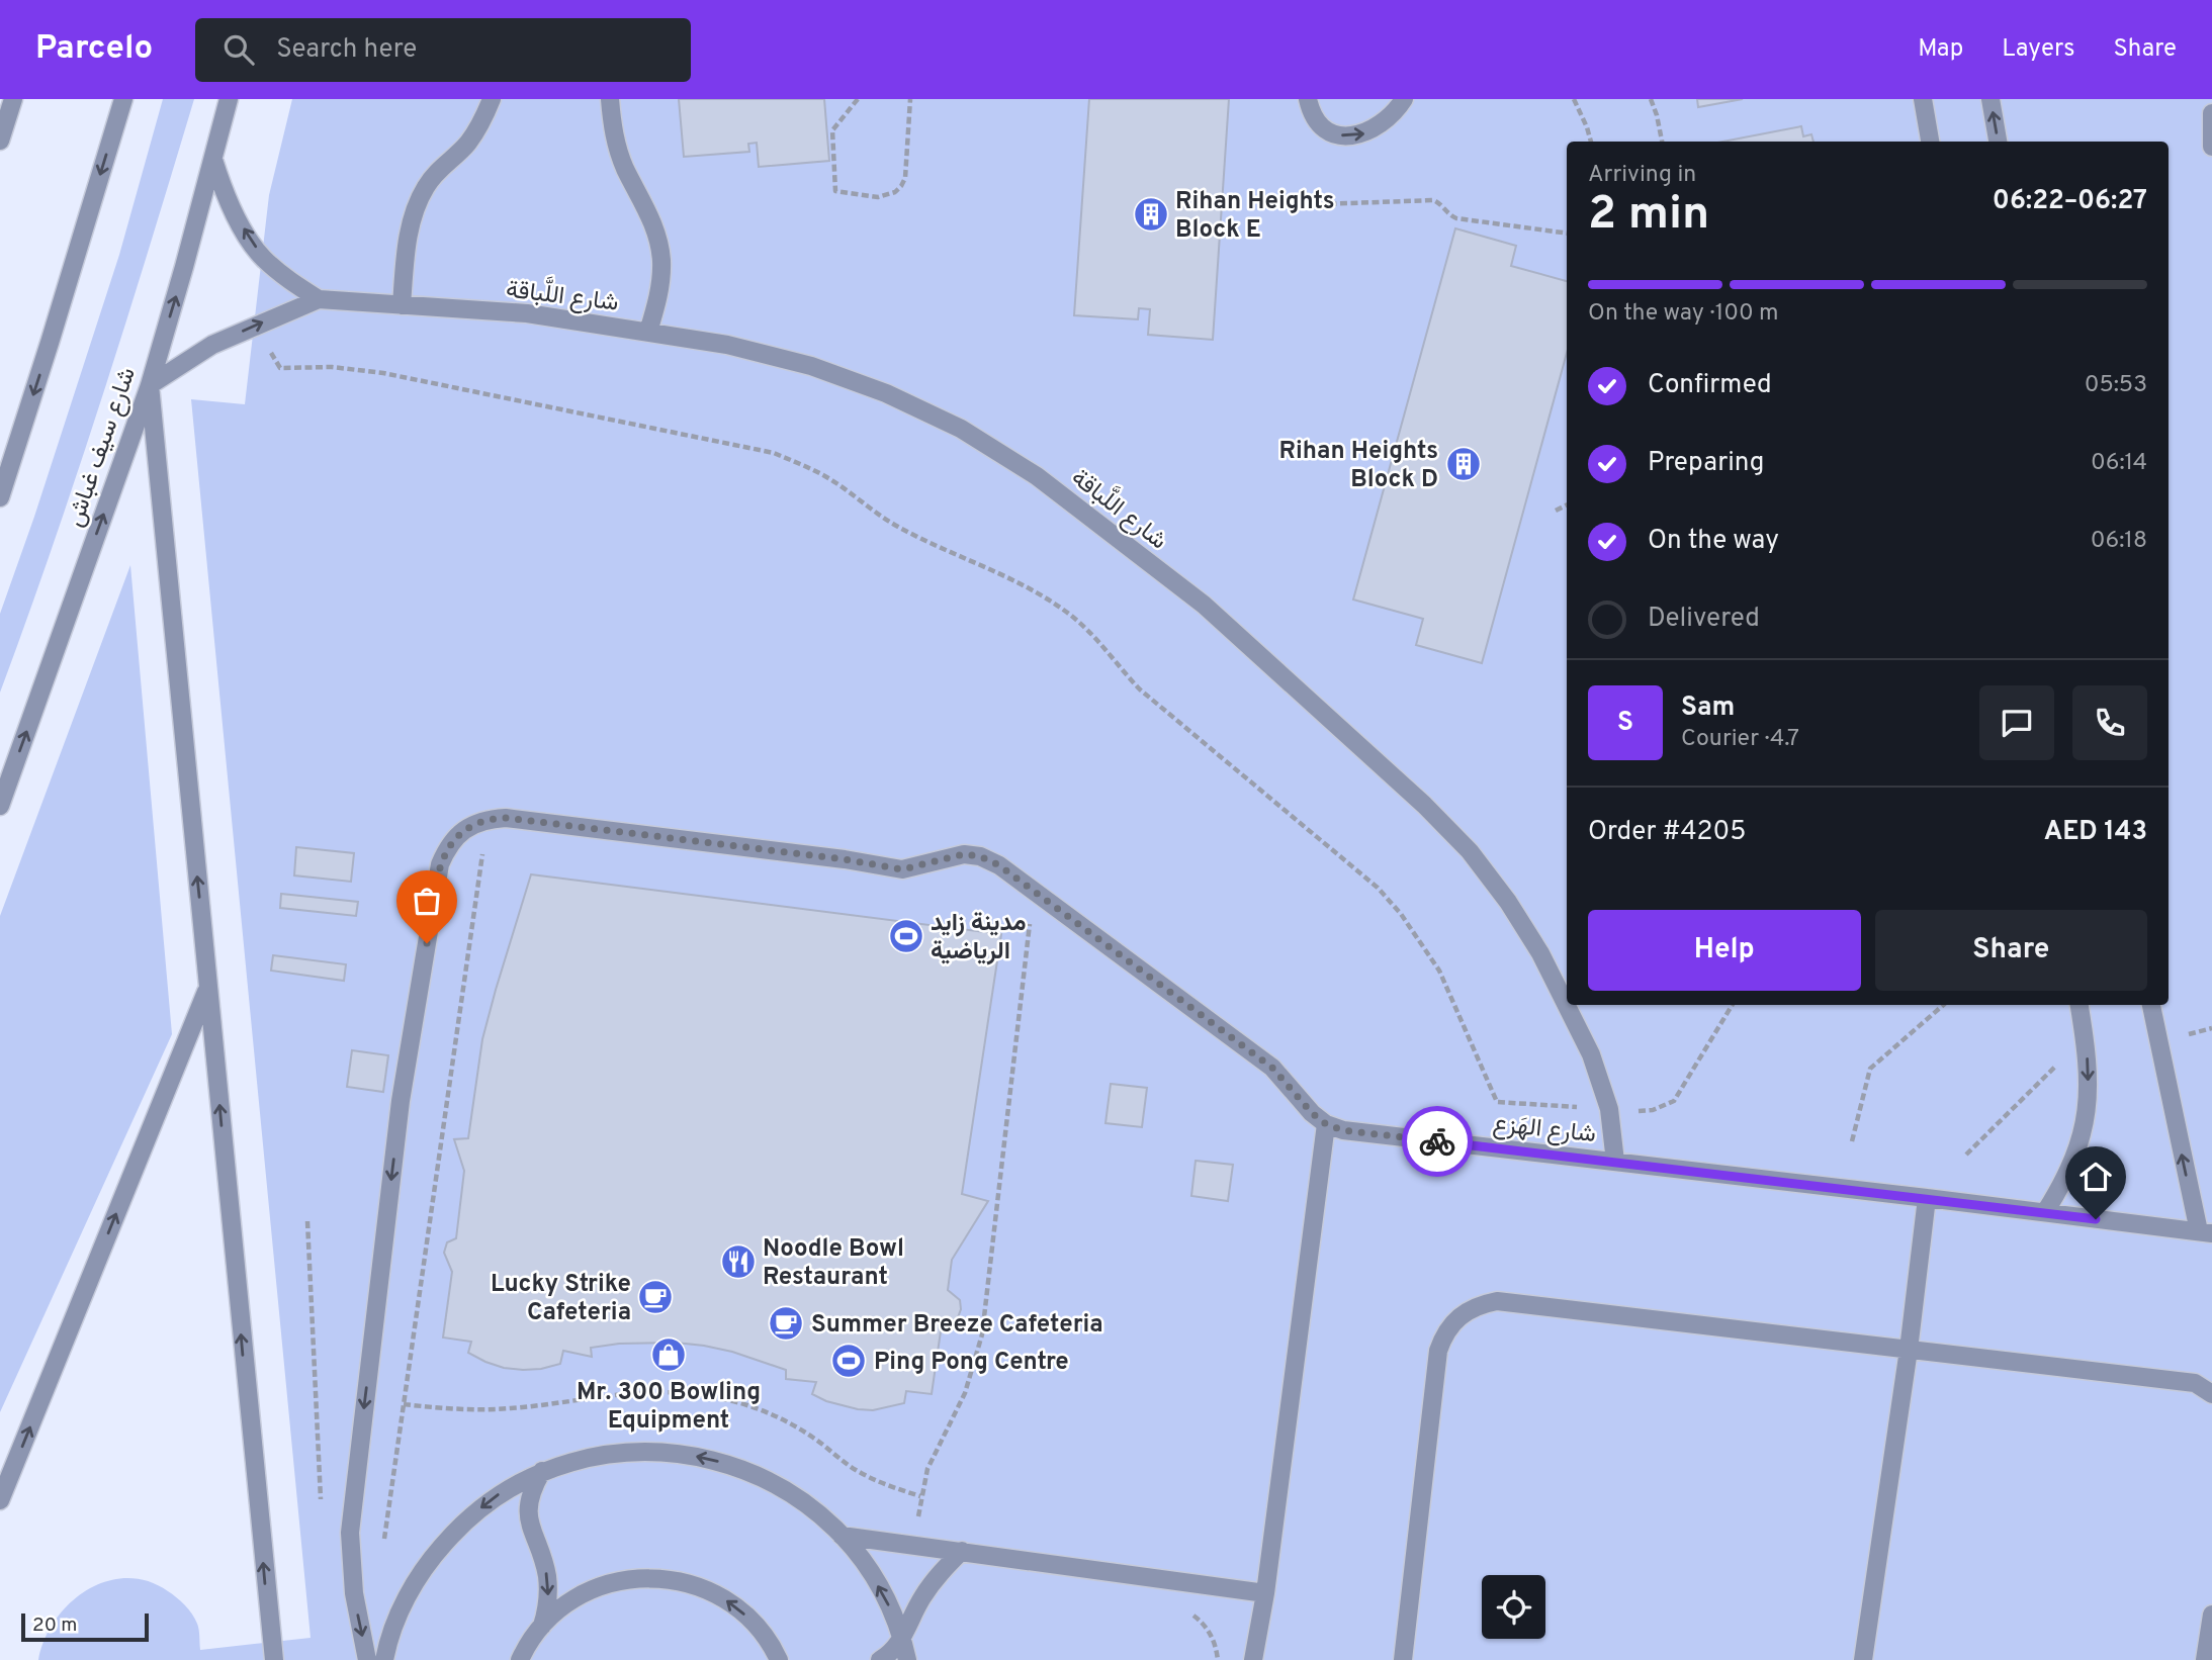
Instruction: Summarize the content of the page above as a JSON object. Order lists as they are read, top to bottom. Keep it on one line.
{"streets":{"street":["شارع اللَّباقة","شارع سيف غباش","شارع الهَزع"]},"crossings":[["شارع اللَّباقة","شارع سيف غباش"],["شارع اللَّباقة","شارع الهَزع"]],"places":{"building":["Rihan Heights Block E","Rihan Heights Block D"],"sports":["مدينة زايد الرياضية","Ping Pong Centre"],"restaurant":["Noodle Bowl Restaurant"],"cafe":["Lucky Strike Cafeteria","Summer Breeze Cafeteria"],"shop":["Mr. 300 Bowling Equipment"]},"scale_bar":"20 m","page":{"header":"Parcelo","search":"Search here","nav":["Map","Layers","Share"],"heading":["2 min","Arriving in","06:22–06:27"],"panel":["Sam","Courier · 4.7","Order #4205","AED 143"],"bar":"On the way · 100 m","list":[["Confirmed","05:53"],["Preparing","06:14"],["On the way","06:18"],"Delivered"],"round":"S","buttons":["Help","Share"],"scale":"20 m"}}
